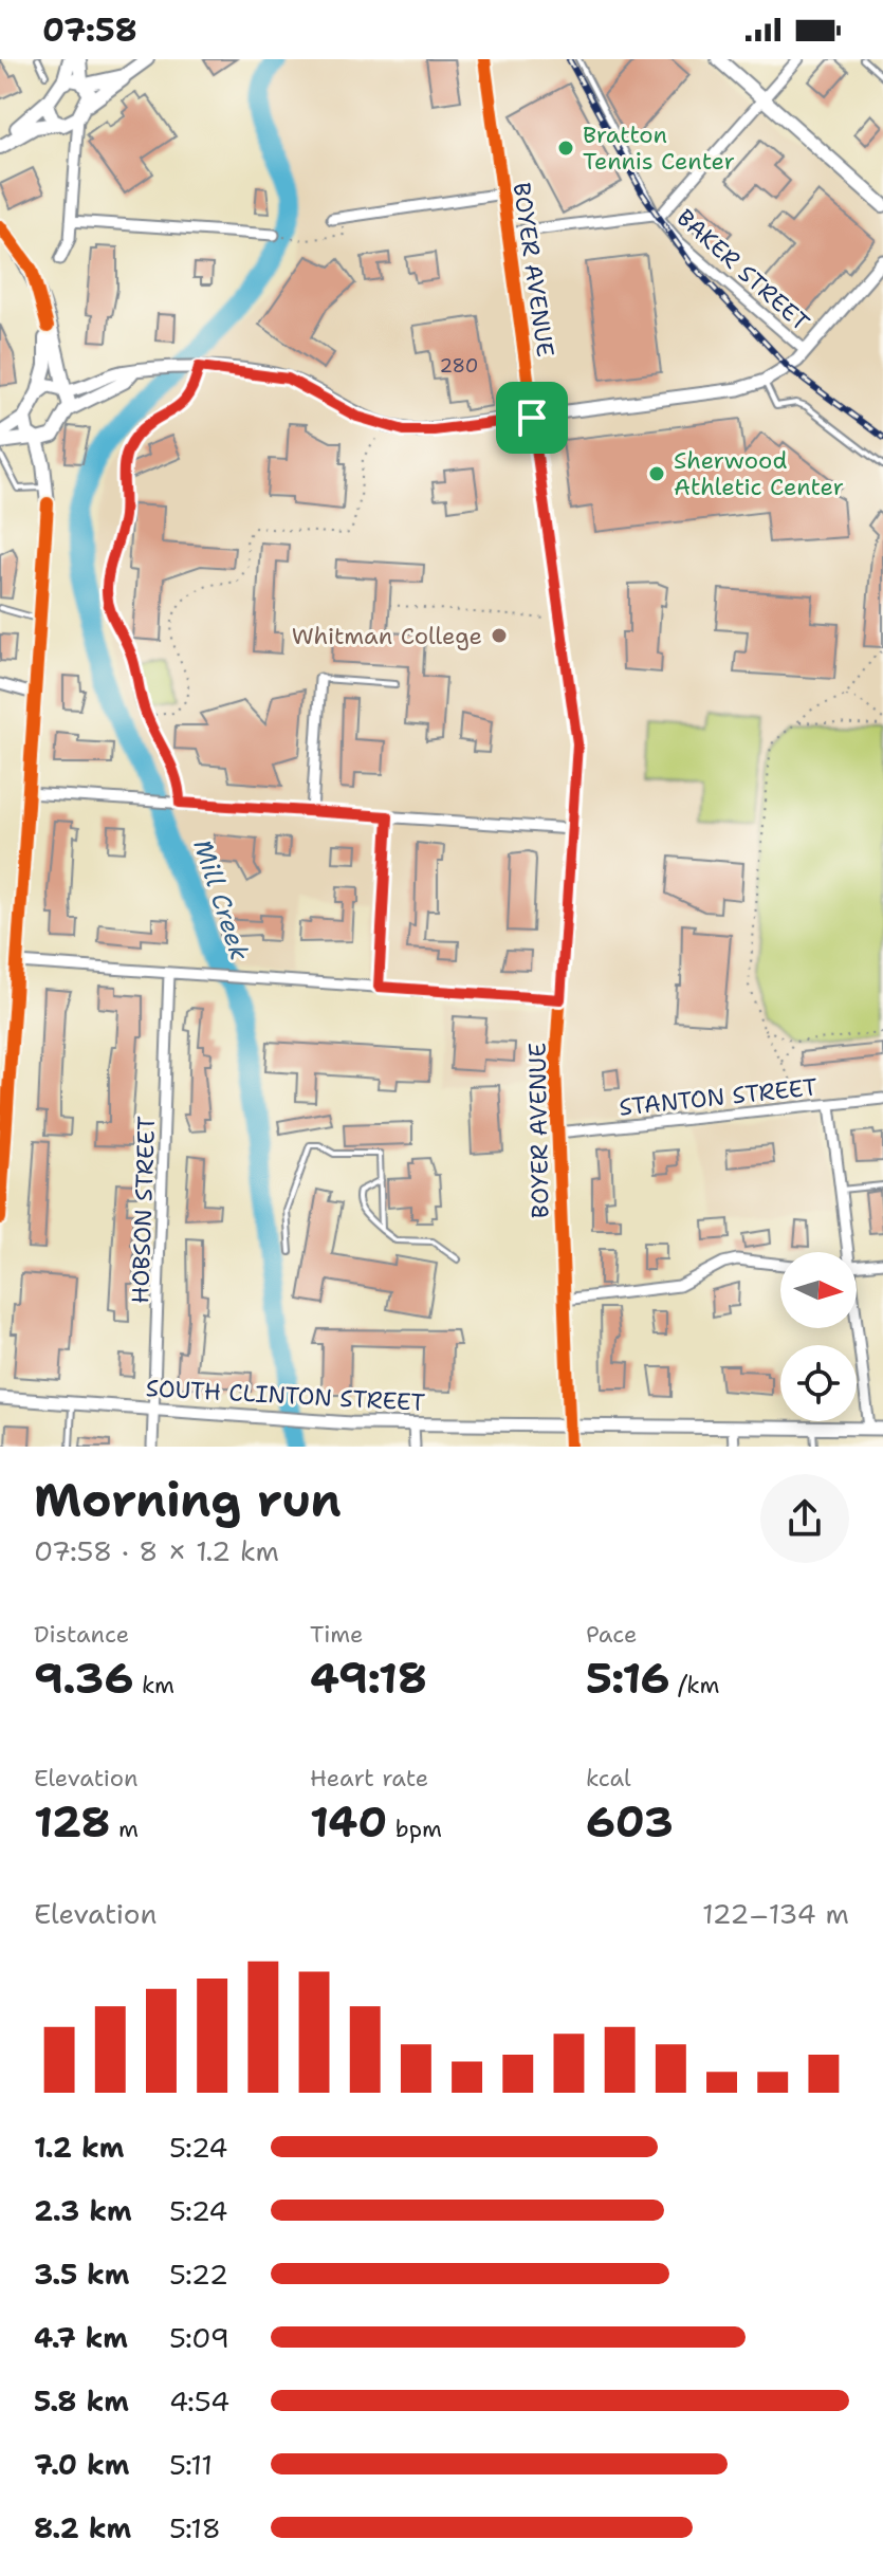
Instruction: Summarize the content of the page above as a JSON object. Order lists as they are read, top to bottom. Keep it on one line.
{"streets":{"street":["BOYER AVENUE","BAKER STREET","STANTON STREET","HOBSON STREET","SOUTH CLINTON STREET"]},"crossings":[["BOYER AVENUE","STANTON STREET"],["BOYER AVENUE","SOUTH CLINTON STREET"],["HOBSON STREET","SOUTH CLINTON STREET"]],"water":["Mill Creek"],"places":["Bratton Tennis Center","Sherwood Athletic Center","Whitman College"],"house_numbers":["280"],"north":"right","page":{"status":"07:58","heading":["Morning run","07:58 · 8 × 1.2 km"],"stats":[["Distance","9.36 km"],["Time","49:18"],["Pace","5:16 /km"],["Elevation","128 m"],["Heart rate","140 bpm"],["kcal","603"]],"chart":["Elevation","122–134 m"],"list":[{"name":"1.2 km","note":"5:24"},{"name":"2.3 km","note":"5:24"},{"name":"3.5 km","note":"5:22"},{"name":"4.7 km","note":"5:09"},{"name":"5.8 km","note":"4:54"},{"name":"7.0 km","note":"5:11"},{"name":"8.2 km","note":"5:18"}]}}
